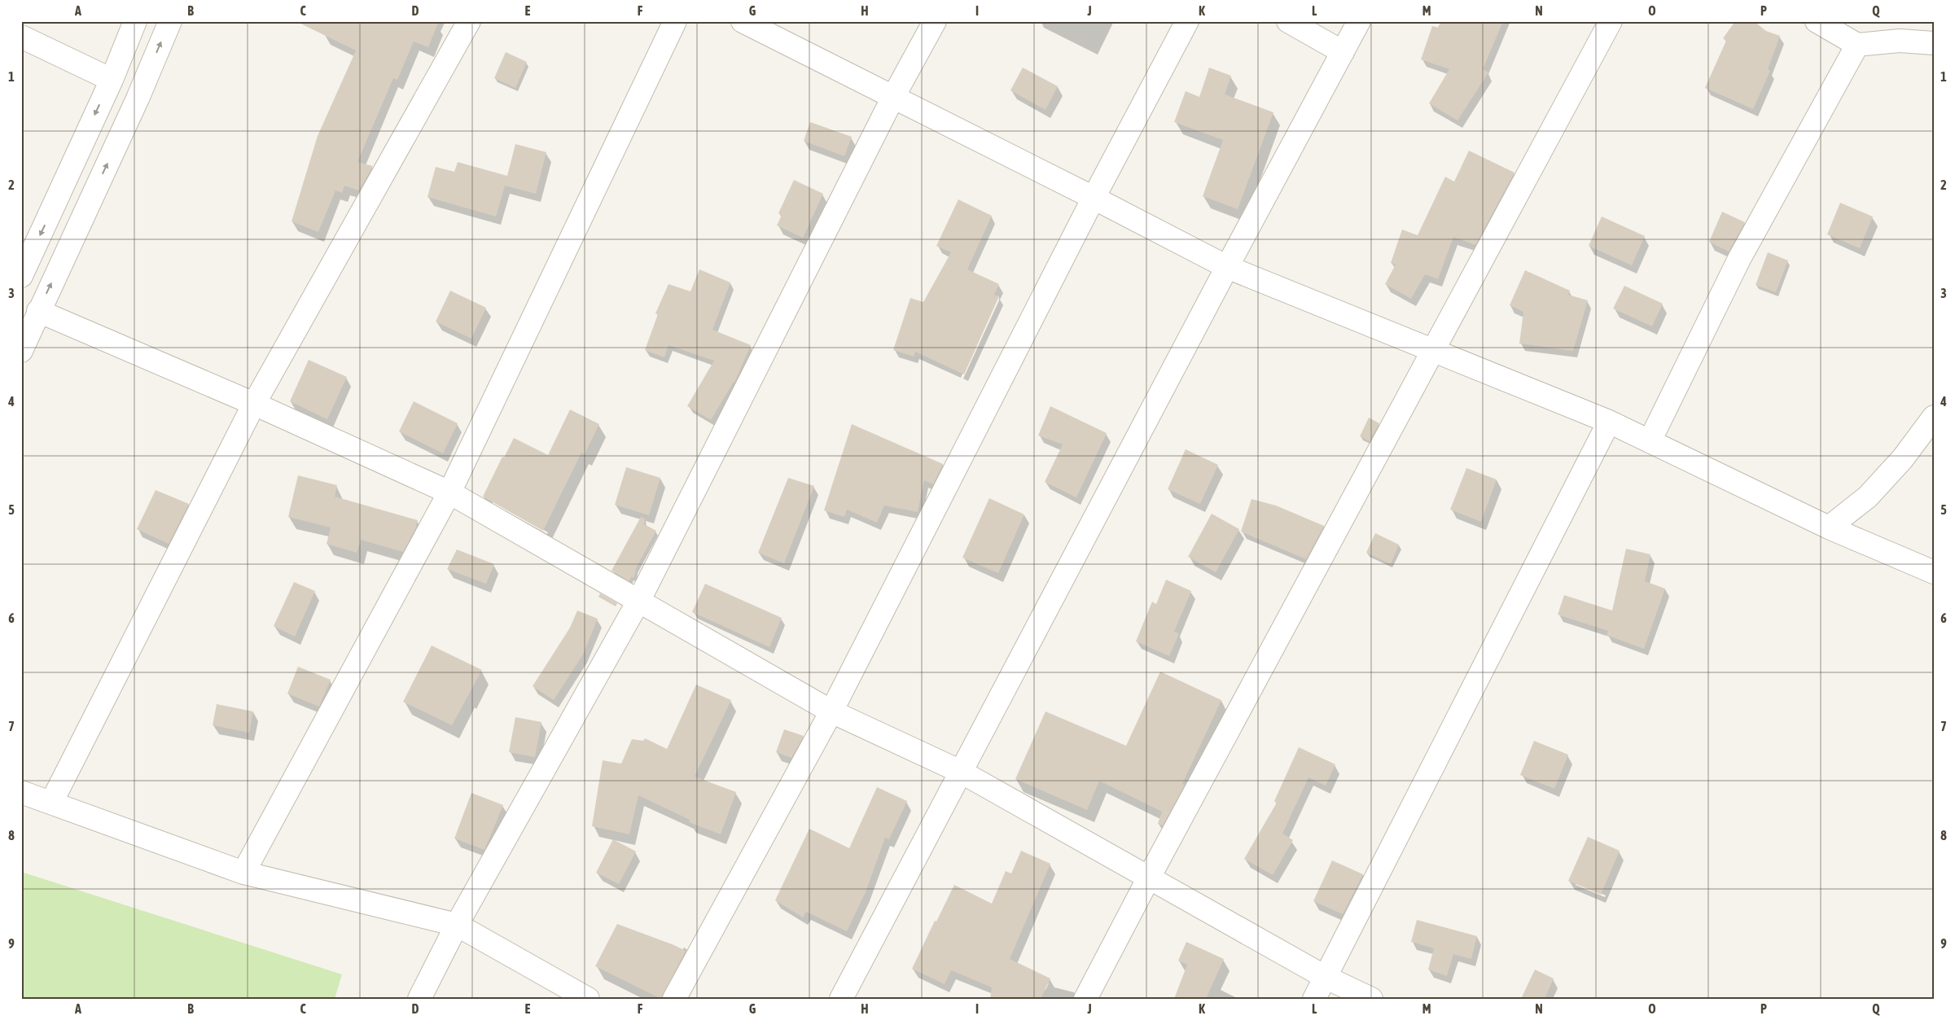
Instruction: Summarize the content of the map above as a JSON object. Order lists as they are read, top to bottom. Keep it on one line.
{"grid":{"columns":["A","B","C","D","E","F","G","H","I","J","K","L","M","N","O","P","Q"],"rows":["1","2","3","4","5","6","7","8","9"]}}
